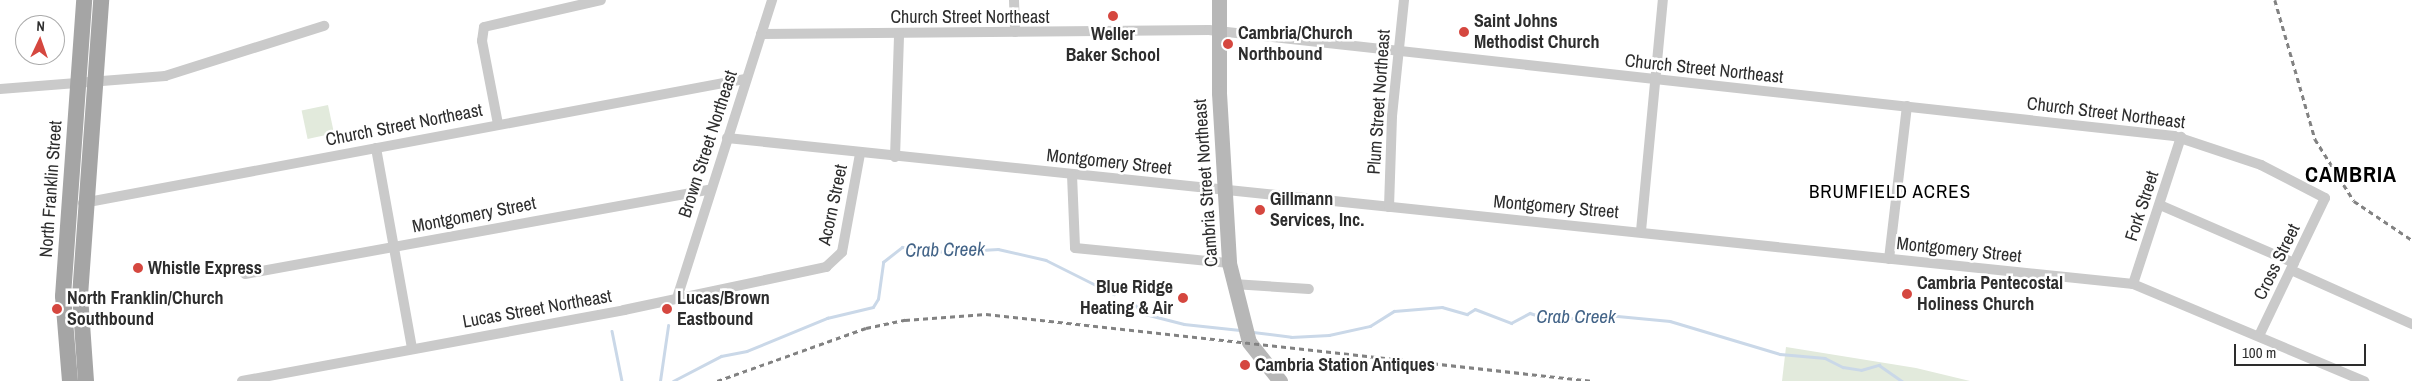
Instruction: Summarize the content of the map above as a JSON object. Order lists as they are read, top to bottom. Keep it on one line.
{"streets":{"main road":["Cambria Street Northeast","North Franklin Street"],"street":["Church Street Northeast","Plum Street Northeast","Brown Street Northeast","Montgomery Street","Acorn Street","Fork Street","Cross Street","Lucas Street Northeast"]},"crossings":[["Church Street Northeast","Plum Street Northeast"],["Church Street Northeast","Brown Street Northeast"],["Church Street Northeast","Cambria Street Northeast"],["Church Street Northeast","North Franklin Street"],["Church Street Northeast","Fork Street"],["Church Street Northeast","Cross Street"],["Plum Street Northeast","Montgomery Street"],["Brown Street Northeast","Montgomery Street"],["Brown Street Northeast","Lucas Street Northeast"],["Montgomery Street","Cambria Street Northeast"],["Montgomery Street","Acorn Street"],["Montgomery Street","Fork Street"],["Montgomery Street","Cross Street"],["Acorn Street","Lucas Street Northeast"]],"districts":["CAMBRIA","BRUMFIELD ACRES"],"water":["Crab Creek"],"places":["Weller Baker School","Saint Johns Methodist Church","Cambria/Church Northbound","Gillmann Services, Inc.","Whistle Express","Cambria Pentecostal Holiness Church","Blue Ridge Heating & Air","North Franklin/Church Southbound","Lucas/Brown Eastbound","Cambria Station Antiques"],"scale_bar":"100 m","north":"top"}
